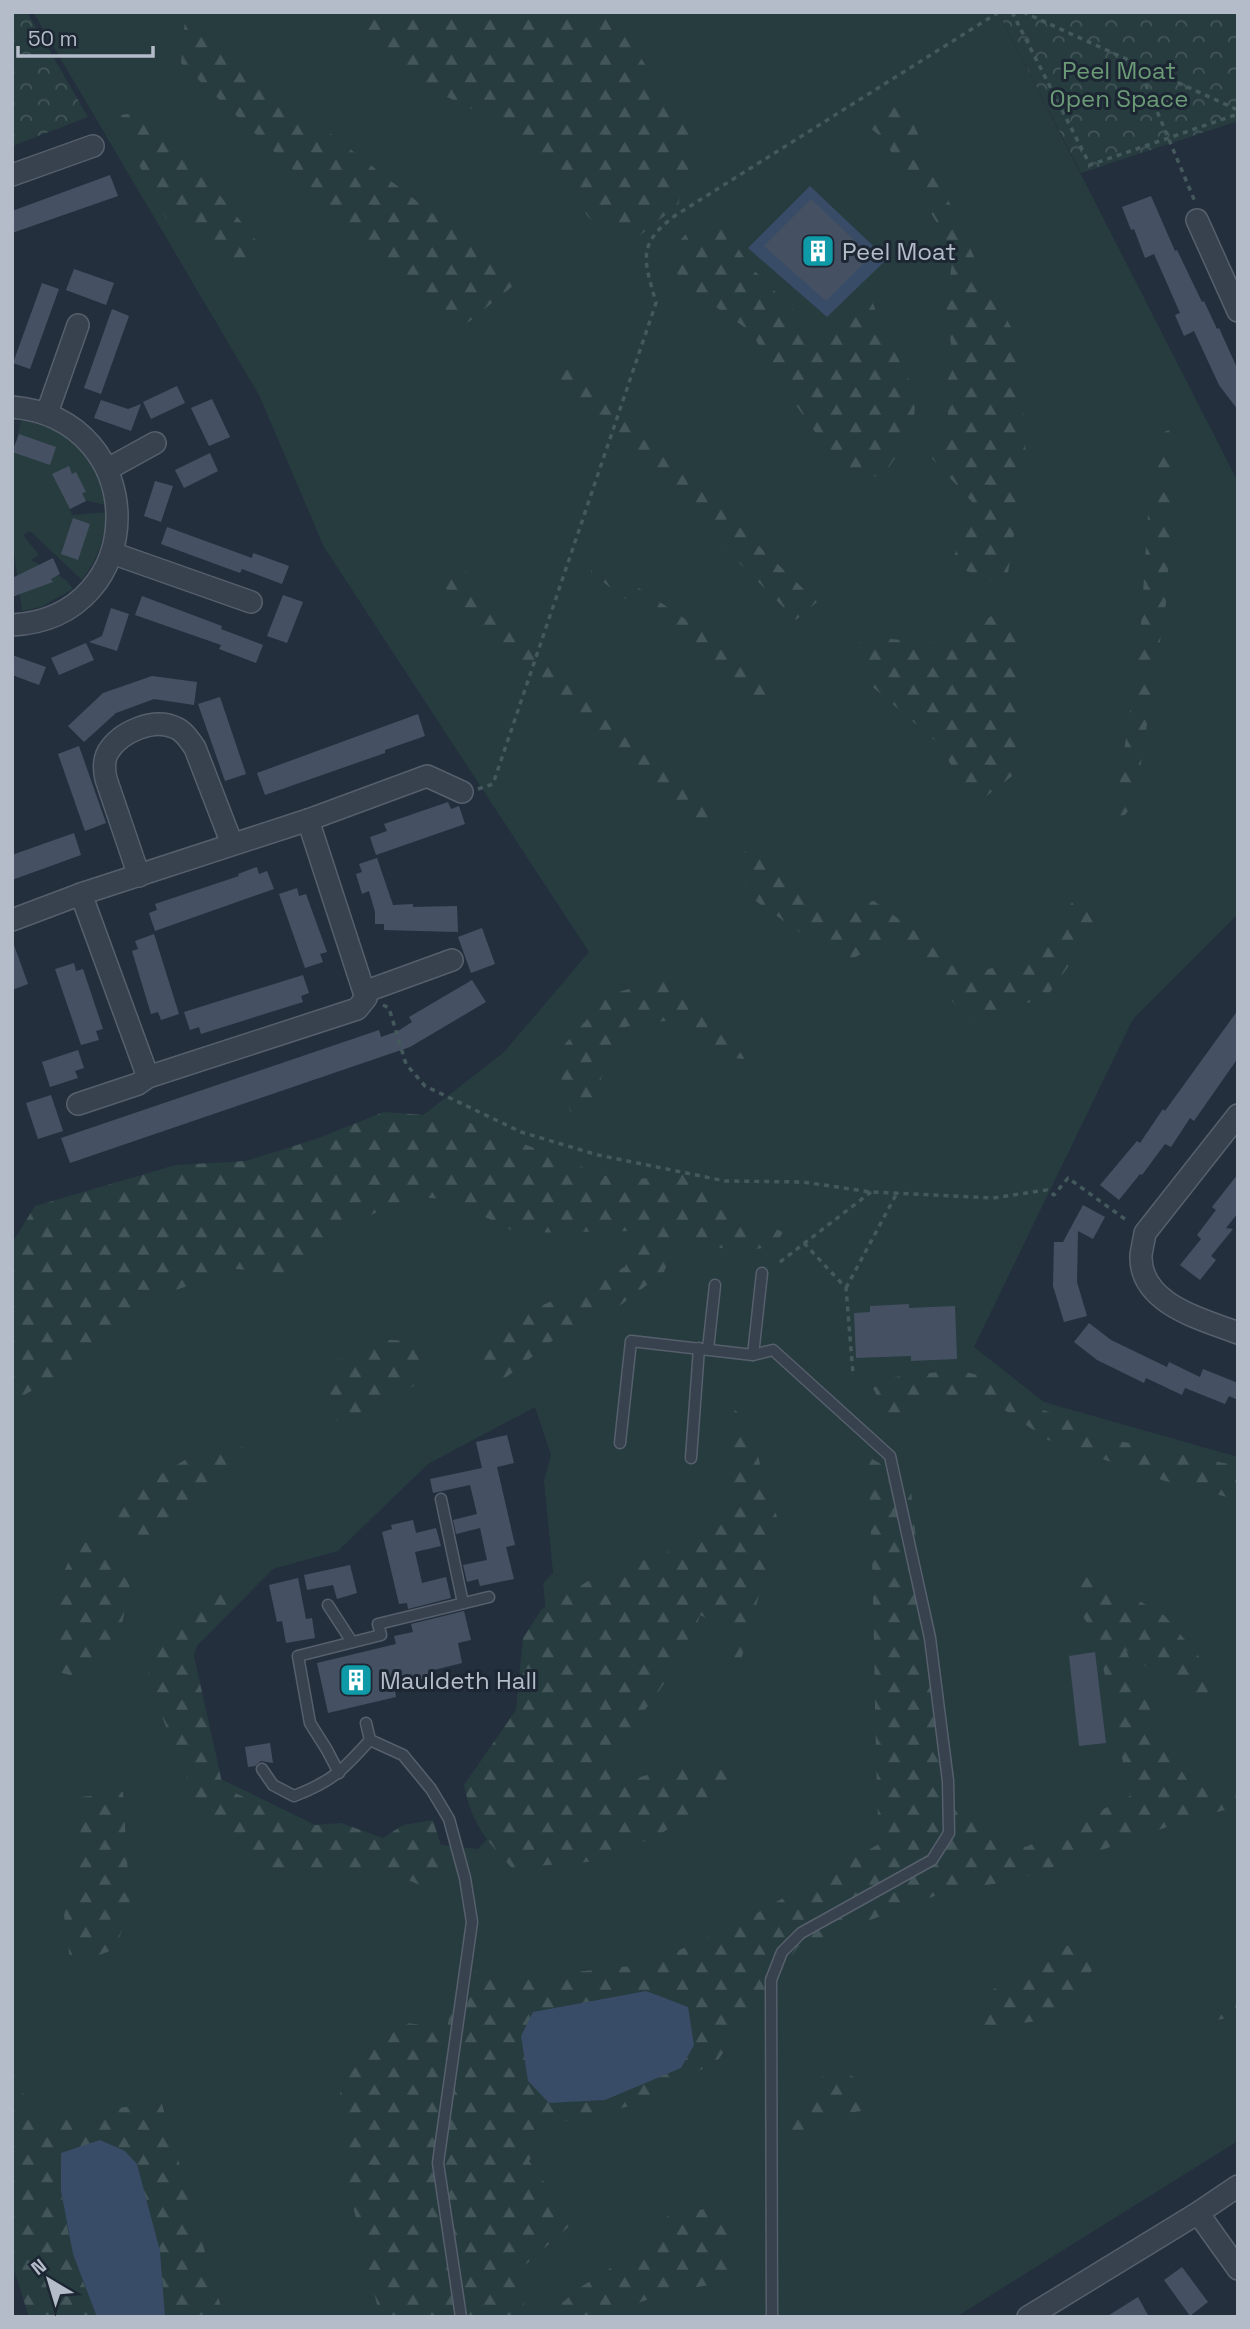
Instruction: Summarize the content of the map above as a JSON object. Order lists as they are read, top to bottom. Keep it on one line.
{"parks":["Peel Moat Open Space"],"places":{"building":["Peel Moat","Mauldeth Hall"]},"scale_bar":"50 m","north":"top left"}
